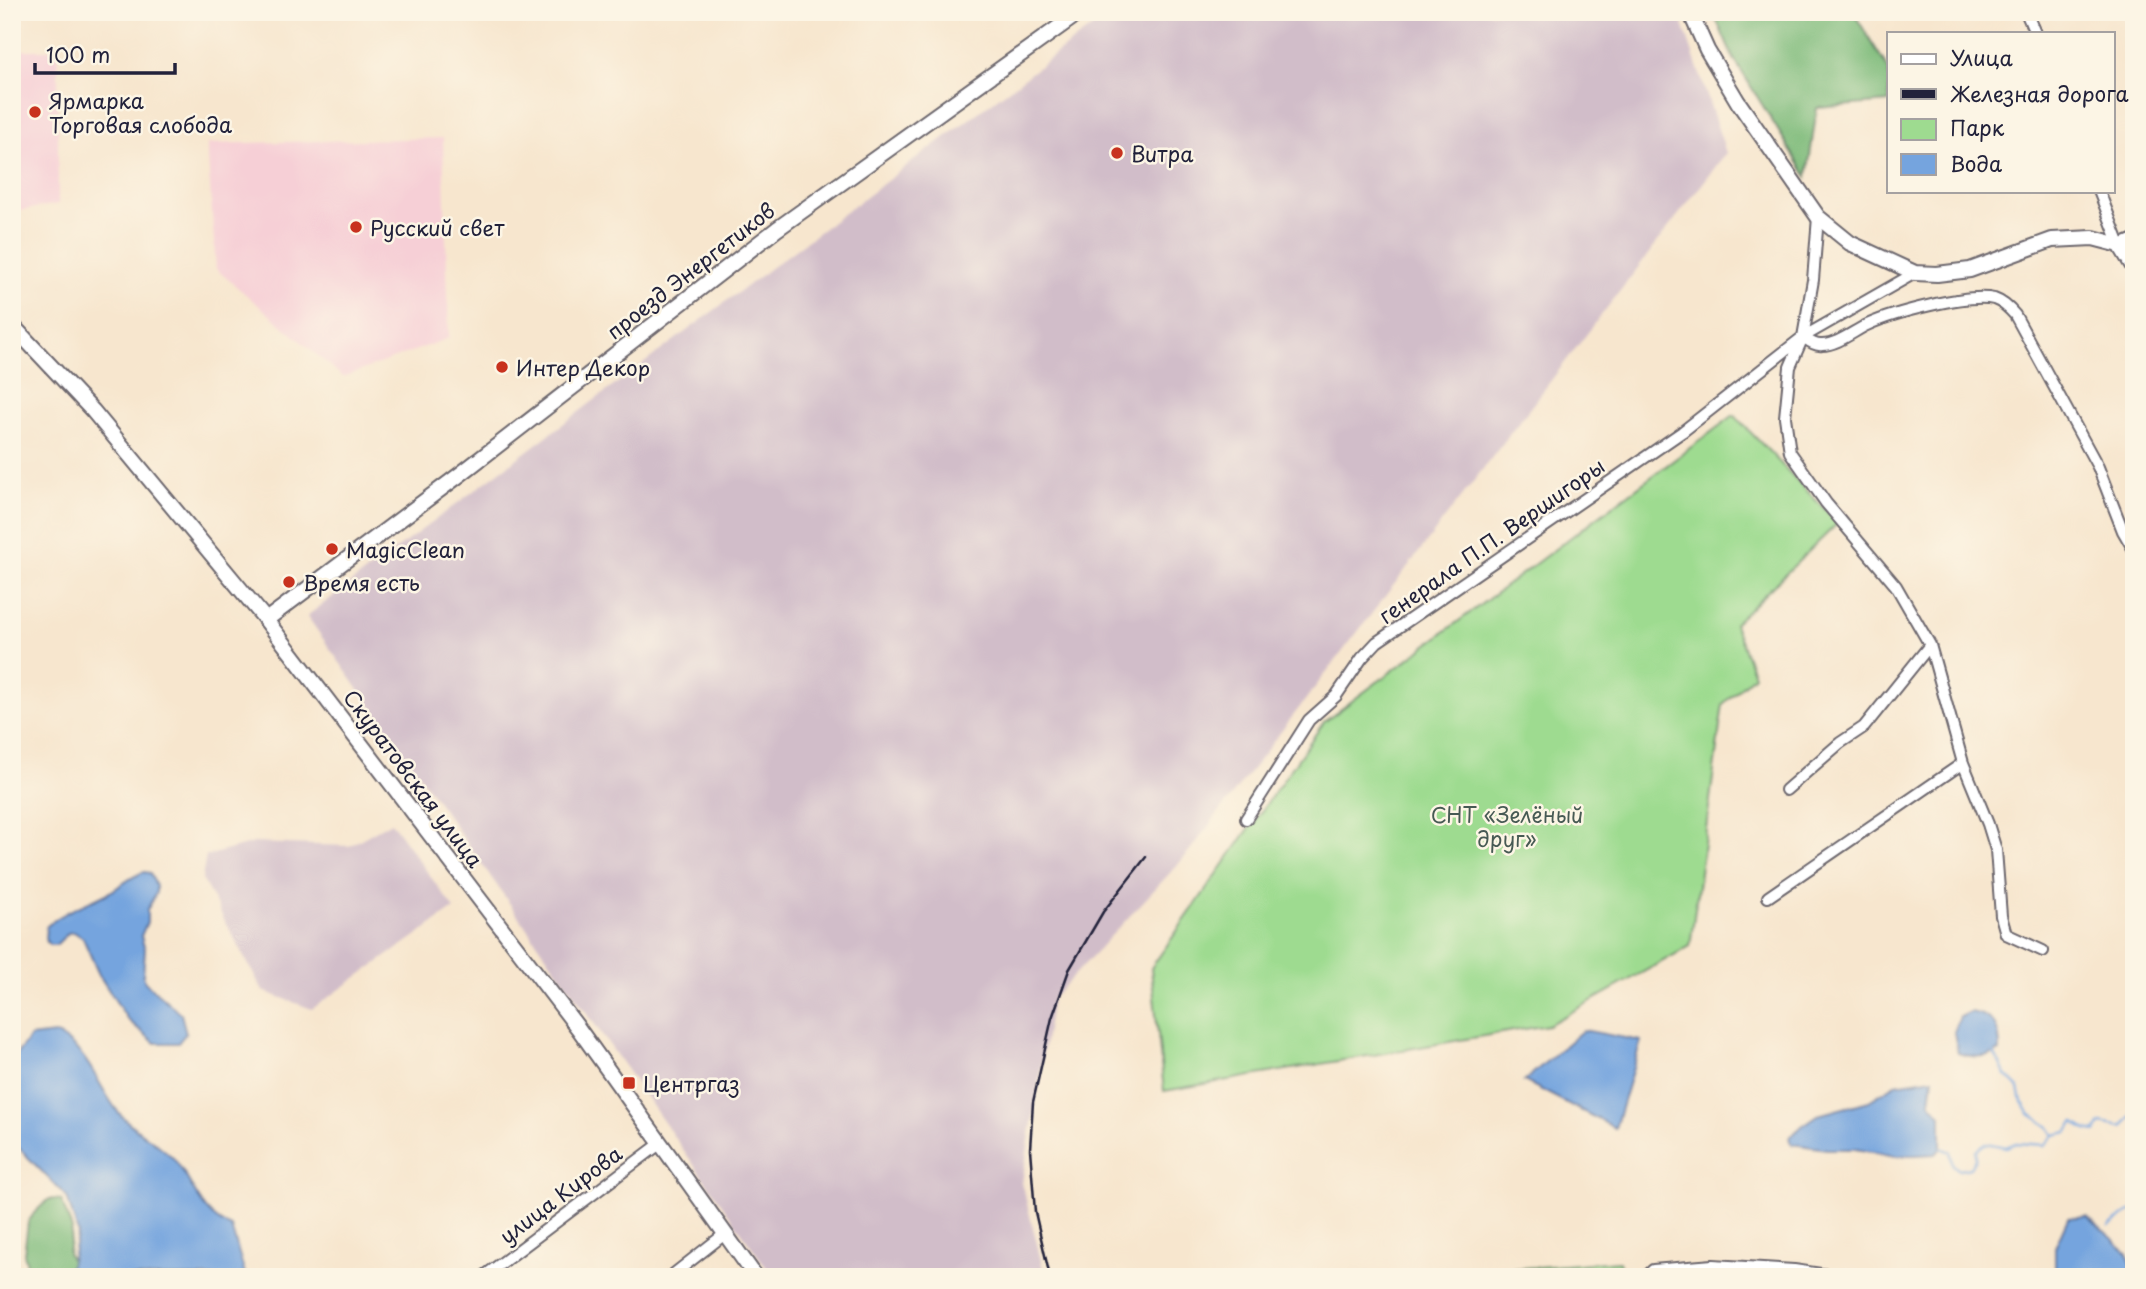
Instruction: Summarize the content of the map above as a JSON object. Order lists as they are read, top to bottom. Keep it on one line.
{"streets":{"street":["проезд Энергетиков","генерала П.П. Вершигоры","Скуратовская улица","улица Кирова"]},"crossings":[["проезд Энергетиков","Скуратовская улица"],["Скуратовская улица","улица Кирова"]],"parks":["СНТ «Зелёный друг»"],"places":{"other":["Ярмарка Торговая слобода","Витра","Русский свет","Интер Декор","MagicClean","Время есть"],"transit":["Центргаз"]},"legend":["Улица","Железная дорога","Парк","Вода"],"scale_bar":"100 m"}
